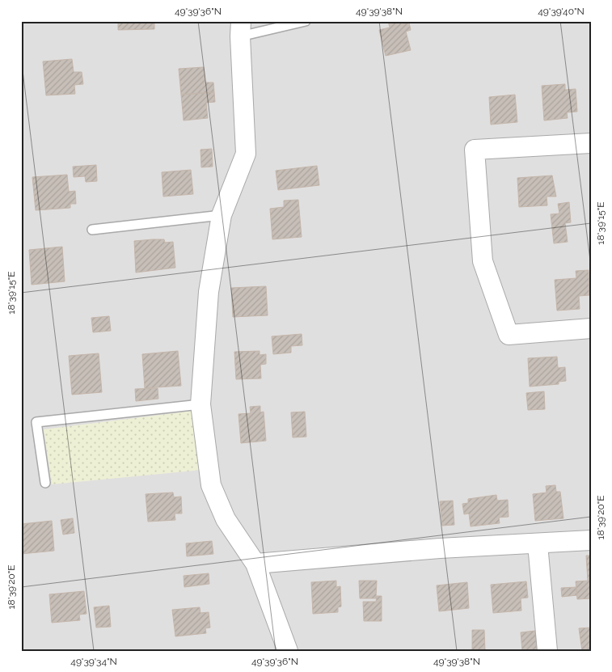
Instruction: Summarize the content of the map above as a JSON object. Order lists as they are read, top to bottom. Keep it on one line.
{"coordinates":["49°39'36\"N","49°39'38\"N","49°39'40\"N","18°39'15\"E","18°39'20\"E","49°39'34\"N"]}
